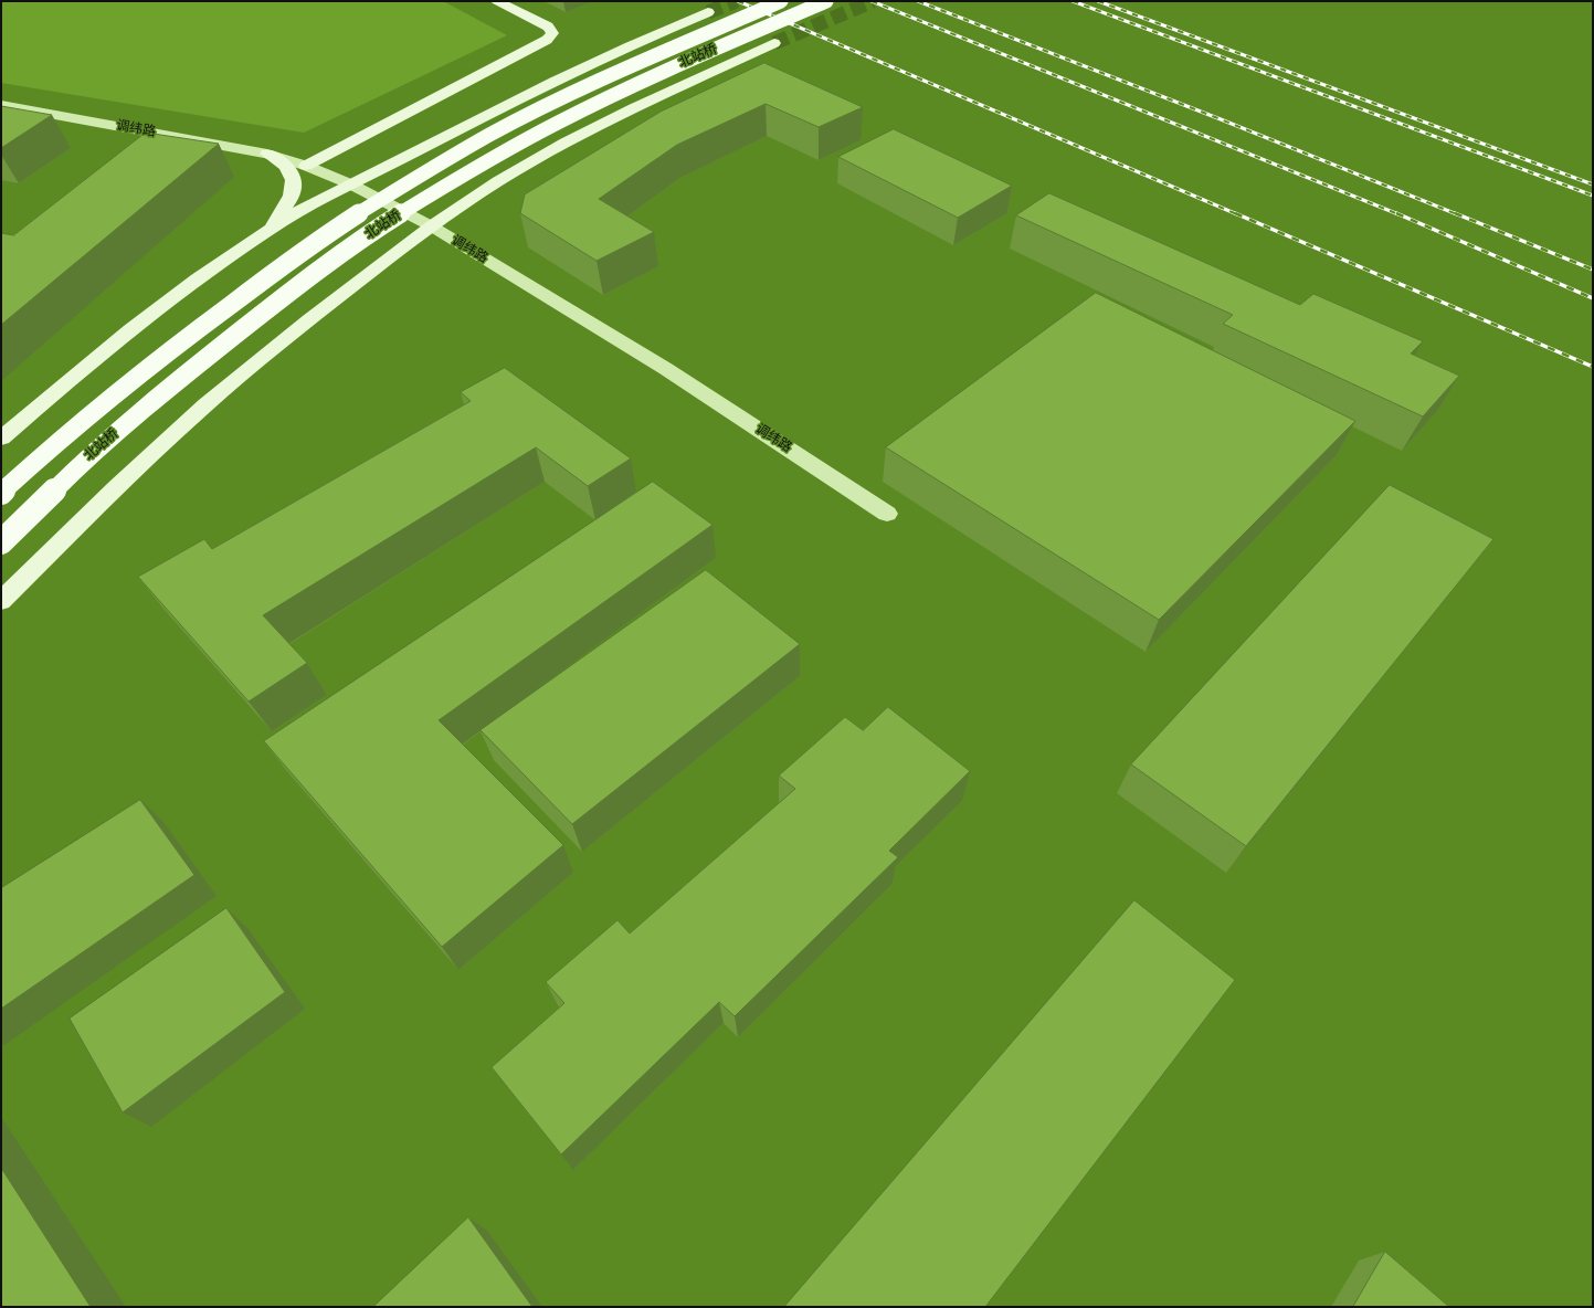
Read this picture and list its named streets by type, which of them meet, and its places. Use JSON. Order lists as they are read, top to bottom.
{
  "streets": {
    "main road": ["北站桥"],
    "street": ["调纬路"]
  }
}
